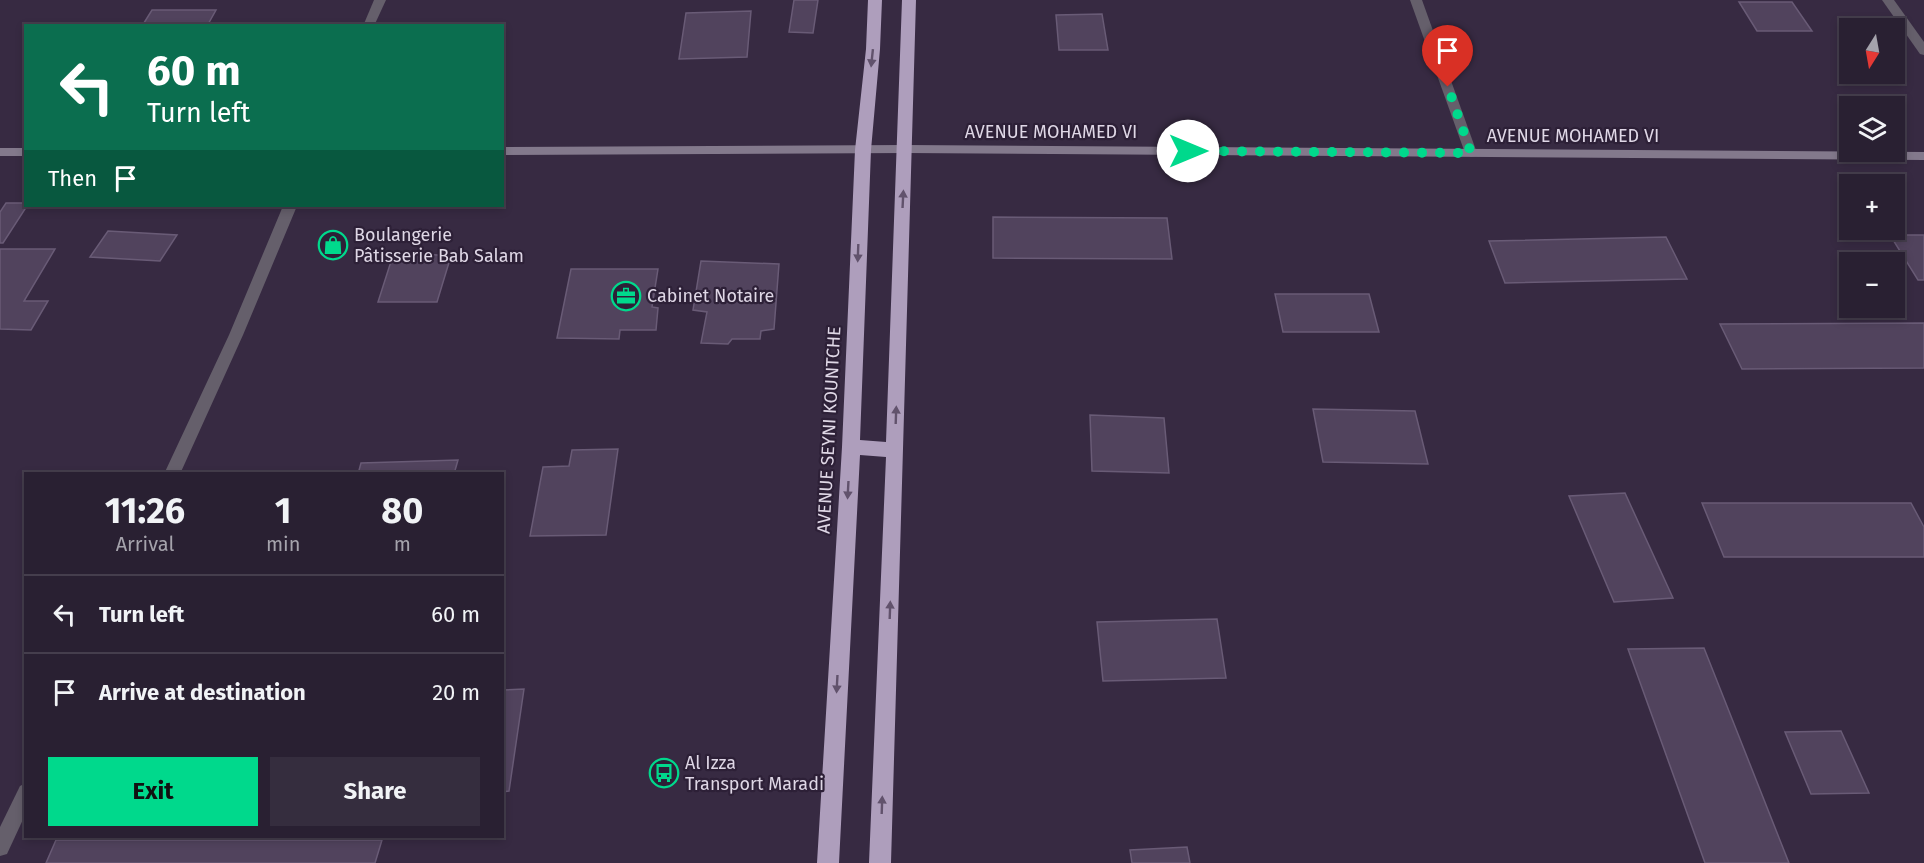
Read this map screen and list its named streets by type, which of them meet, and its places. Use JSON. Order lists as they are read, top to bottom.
{
  "streets": {
    "highway": ["AVENUE SEYNI KOUNTCHE"],
    "street": ["AVENUE MOHAMED VI"]
  },
  "crossings": [
    ["AVENUE MOHAMED VI", "AVENUE SEYNI KOUNTCHE"]
  ],
  "places": {
    "shop": ["Boulangerie Pâtisserie Bab Salam"],
    "office": ["Cabinet Notaire"],
    "bus stop": ["Al Izza Transport Maradi"]
  },
  "north": "bottom",
  "page": {
    "map_buttons": ["+", "−"],
    "turn": ["60 m", "Turn left"],
    "then": "Then",
    "eta": [
      "11:26",
      "Arrival",
      "1",
      "min",
      "80",
      "m"
    ],
    "list": [
      {
        "name": "Turn left",
        "value": "60 m"
      },
      {
        "name": "Arrive at destination",
        "value": "20 m"
      }
    ],
    "buttons": ["Exit", "Share"]
  }
}
